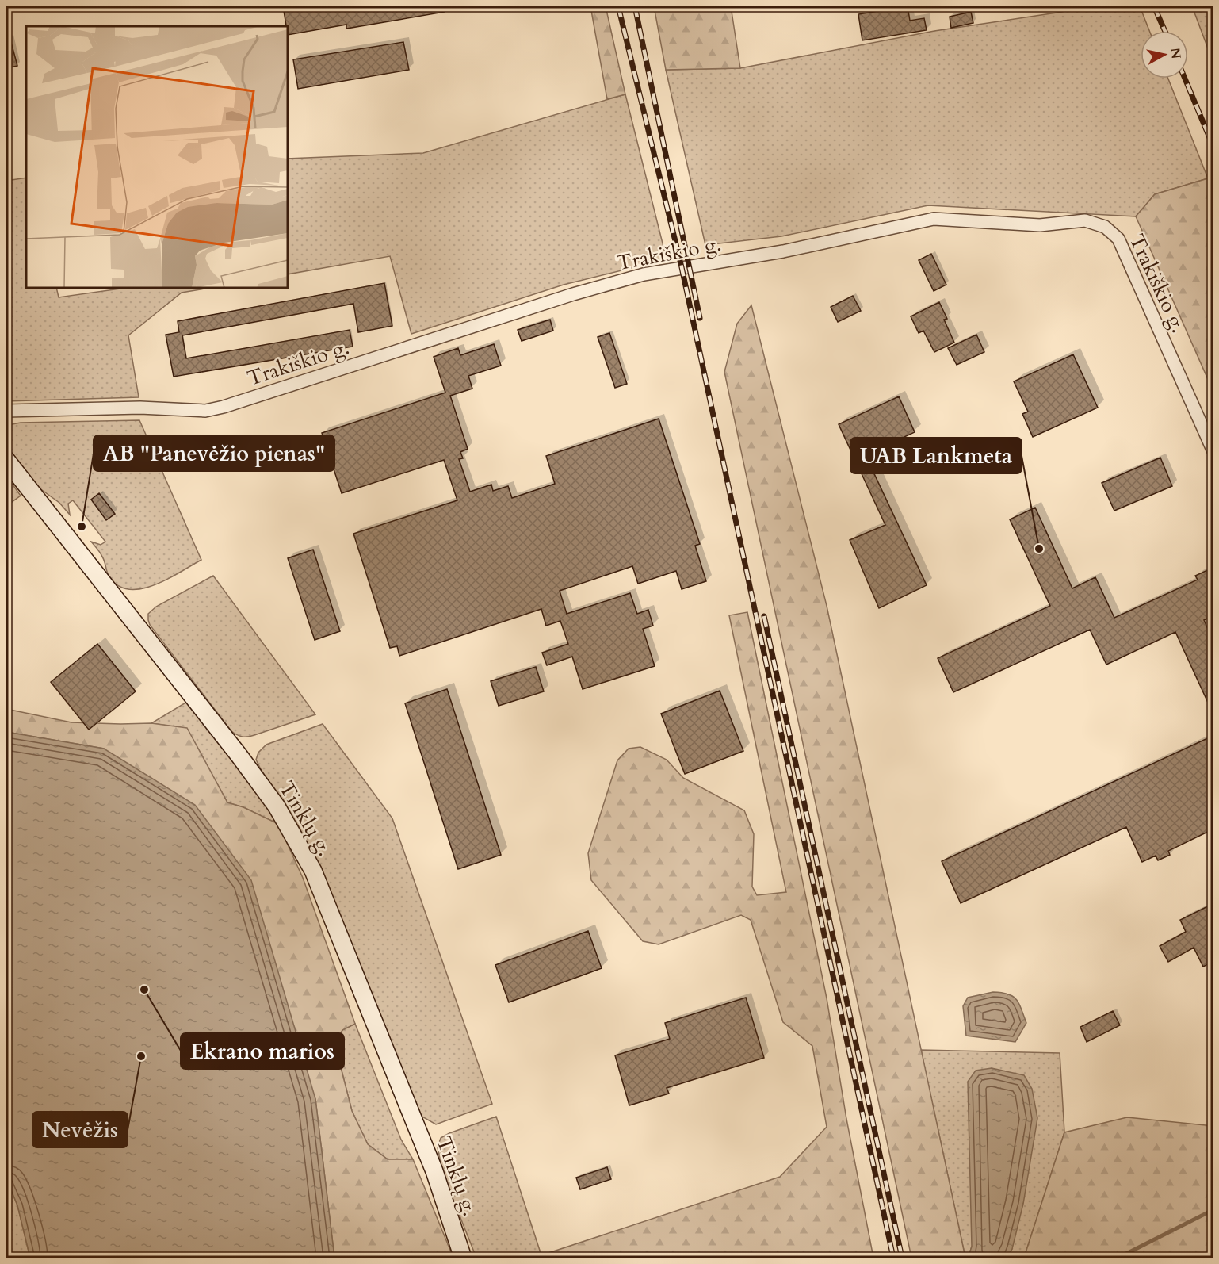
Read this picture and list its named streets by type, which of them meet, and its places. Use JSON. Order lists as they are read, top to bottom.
{
  "streets": {
    "main road": ["Tinklų g."],
    "street": ["Trakiškio g."]
  },
  "places": [
    "AB \"Panevėžio pienas\"",
    "UAB Lankmeta",
    "Ekrano marios",
    "Nevėžis"
  ],
  "north": "right"
}
